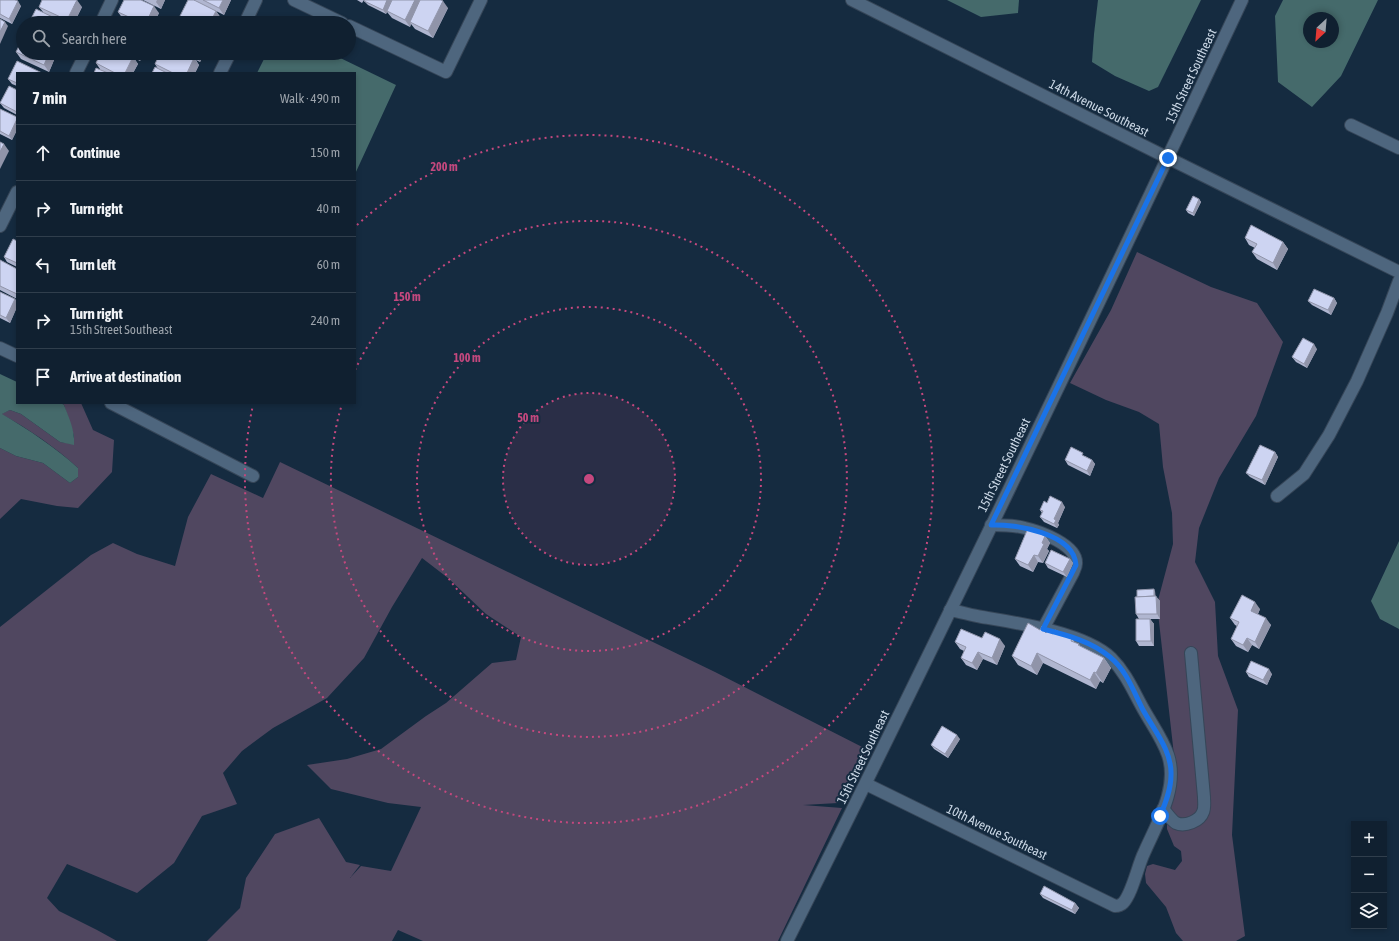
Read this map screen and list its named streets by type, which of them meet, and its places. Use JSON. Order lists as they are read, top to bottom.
{
  "streets": {
    "street": ["15th Street Southeast", "14th Avenue Southeast", "10th Avenue Southeast"]
  },
  "crossings": [
    ["15th Street Southeast", "14th Avenue Southeast"],
    ["15th Street Southeast", "10th Avenue Southeast"]
  ],
  "north": "bottom left",
  "page": {
    "search": "Search here",
    "heading": ["7 min", "Walk · 490 m"],
    "list": [
      ["Continue", "150 m"],
      ["Turn right", "40 m"],
      ["Turn left", "60 m"],
      ["Turn right", "15th Street Southeast", "240 m"],
      "Arrive at destination"
    ],
    "map_buttons": ["+", "−"]
  },
  "rings": [
    "200 m",
    "150 m",
    "100 m",
    "50 m"
  ]
}
